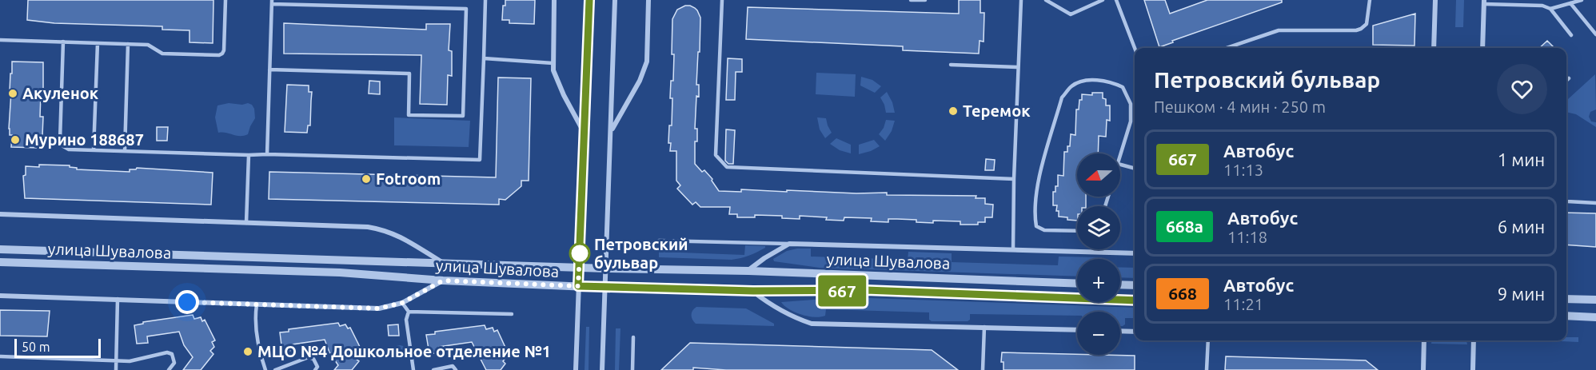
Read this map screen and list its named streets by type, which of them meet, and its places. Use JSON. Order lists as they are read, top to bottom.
{
  "streets": {
    "street": ["улица Шувалова"]
  },
  "places": [
    "Акуленок",
    "Теремок",
    "Мурино 188687",
    "Fotroom",
    "Петровский бульвар",
    "МЦО №4 Дошкольное отделение №1"
  ],
  "lines": ["bus line 667"],
  "scale_bar": "50 m",
  "north": "left",
  "page": {
    "on_map": "667",
    "heading": ["Петровский бульвар", "Пешком · 4 мин · 250 m"],
    "list": [
      {
        "mark": "667",
        "name": "Автобус",
        "note": "11:13",
        "value": "1 мин"
      },
      {
        "mark": "668а",
        "name": "Автобус",
        "note": "11:18",
        "value": "6 мин"
      },
      {
        "mark": "668",
        "name": "Автобус",
        "note": "11:21",
        "value": "9 мин"
      }
    ],
    "map_buttons": ["+", "−"],
    "scale": "50 m"
  }
}
